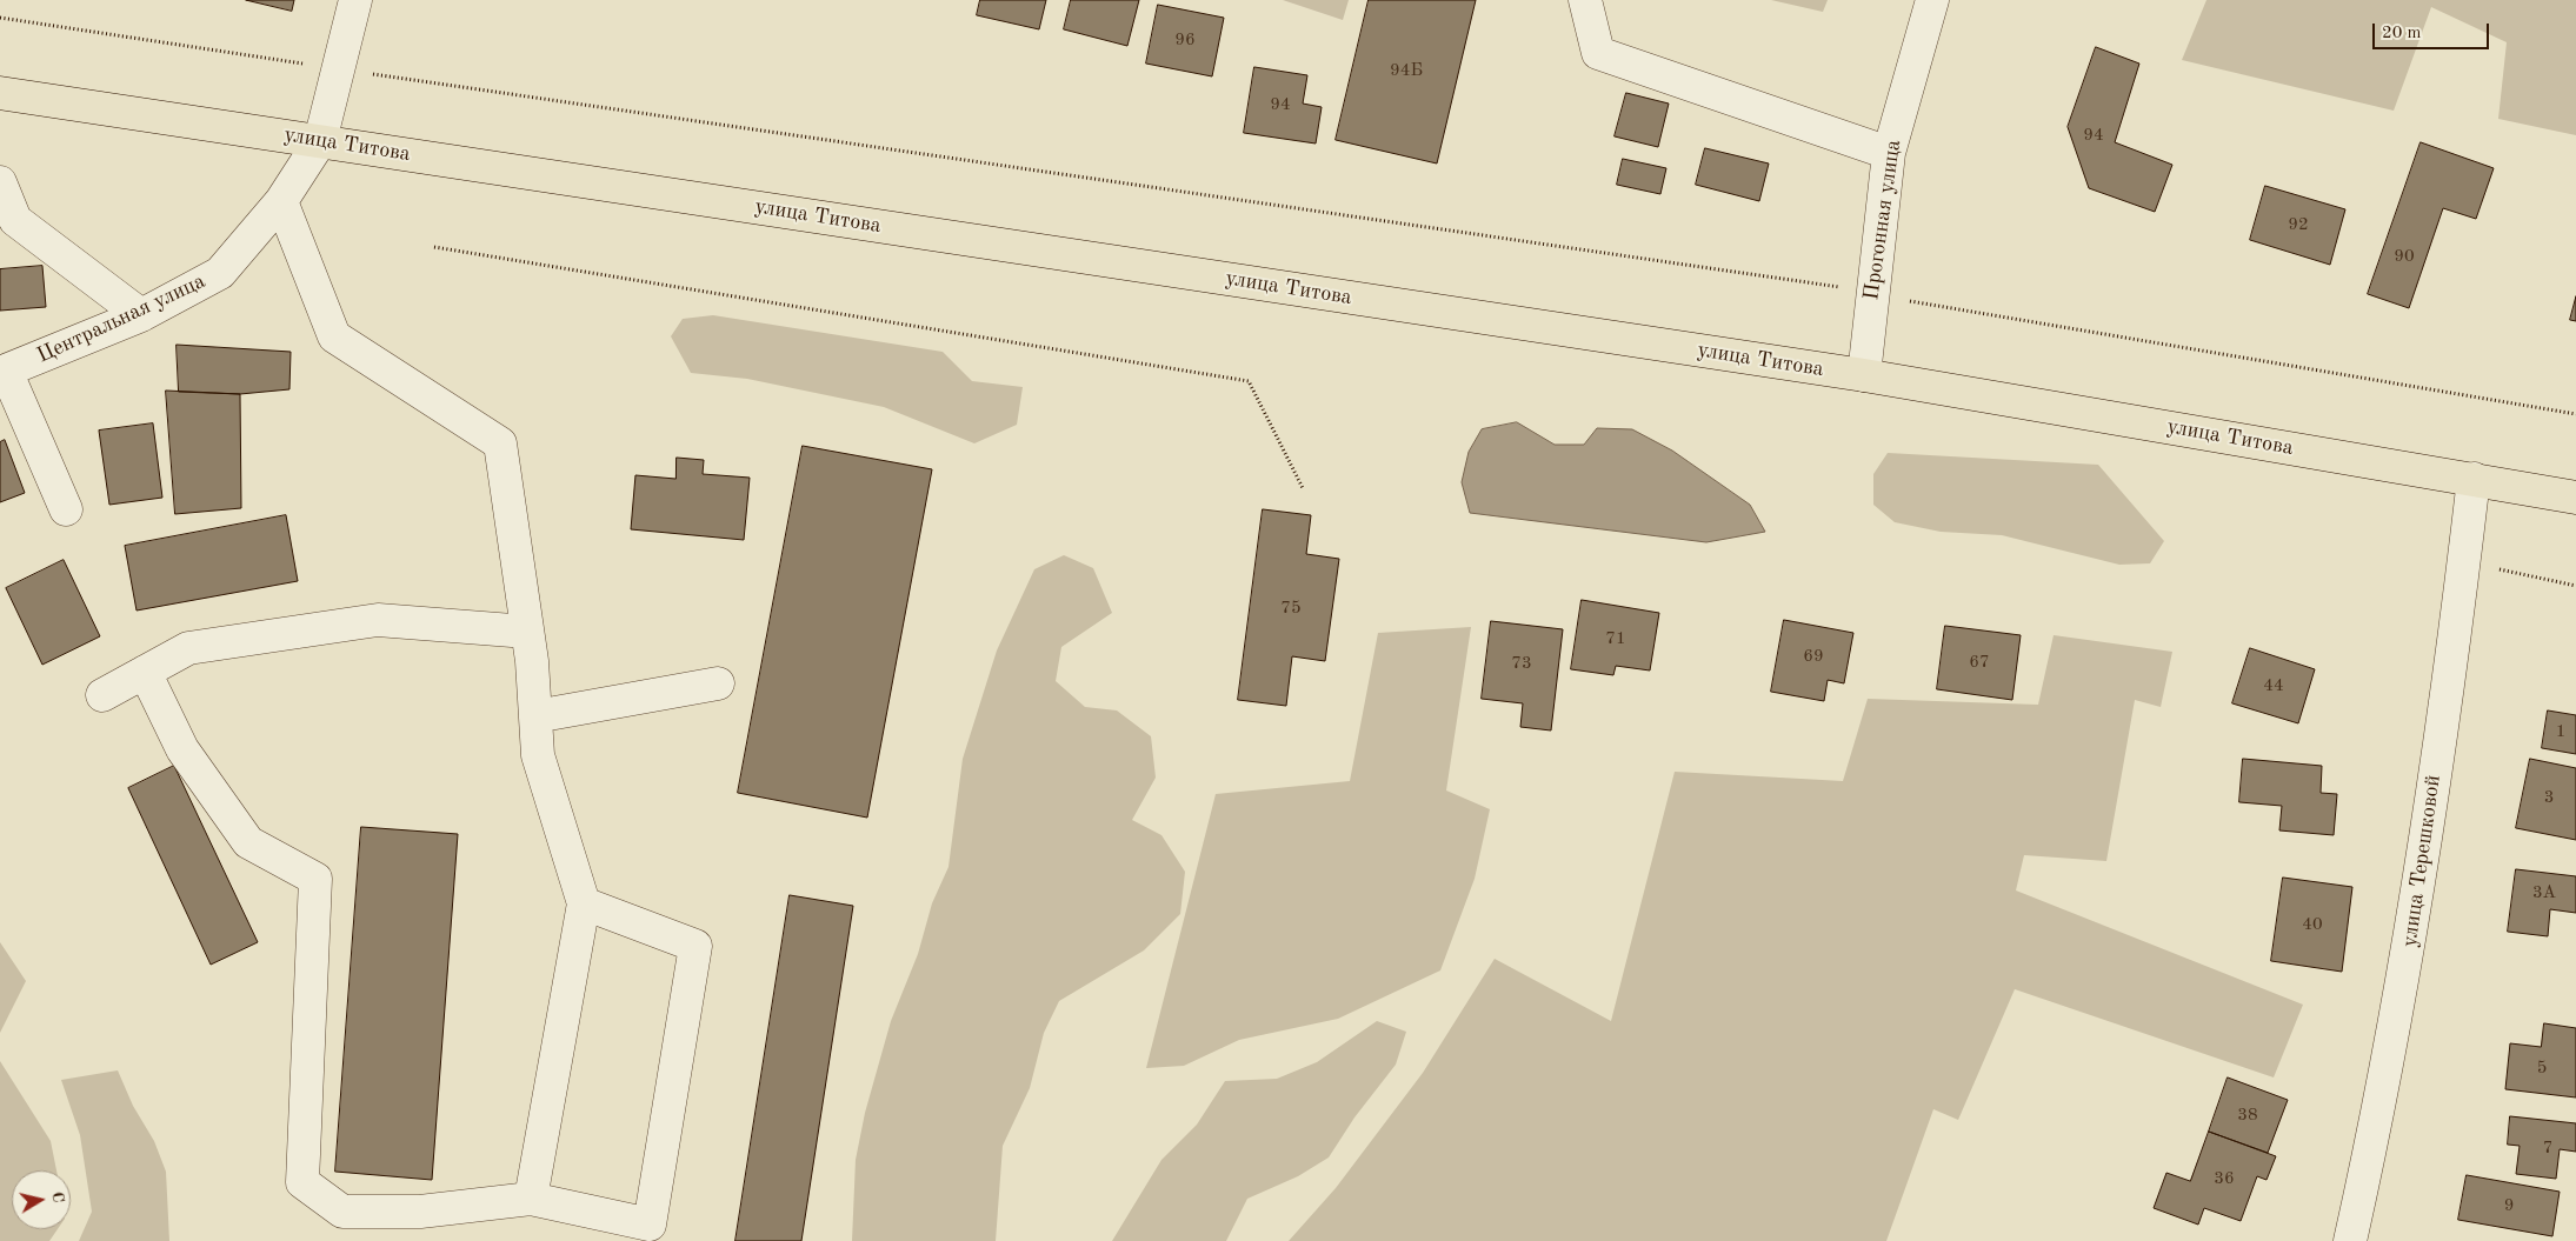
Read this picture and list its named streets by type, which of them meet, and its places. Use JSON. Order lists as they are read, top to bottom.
{
  "streets": {
    "main road": ["улица Титова"],
    "street": ["Прогонная улица", "Центральная улица", "улица Терешковой"]
  },
  "crossings": [
    ["улица Титова", "Прогонная улица"],
    ["улица Титова", "Центральная улица"],
    ["улица Титова", "улица Терешковой"]
  ],
  "house_numbers": [
    "96",
    "94Б",
    "94",
    "94",
    "92",
    "90",
    "75",
    "71",
    "69",
    "67",
    "73",
    "44",
    "1",
    "3",
    "3А",
    "40",
    "5",
    "38",
    "7",
    "36",
    "9"
  ],
  "scale_bar": "20 m",
  "north": "right"
}
